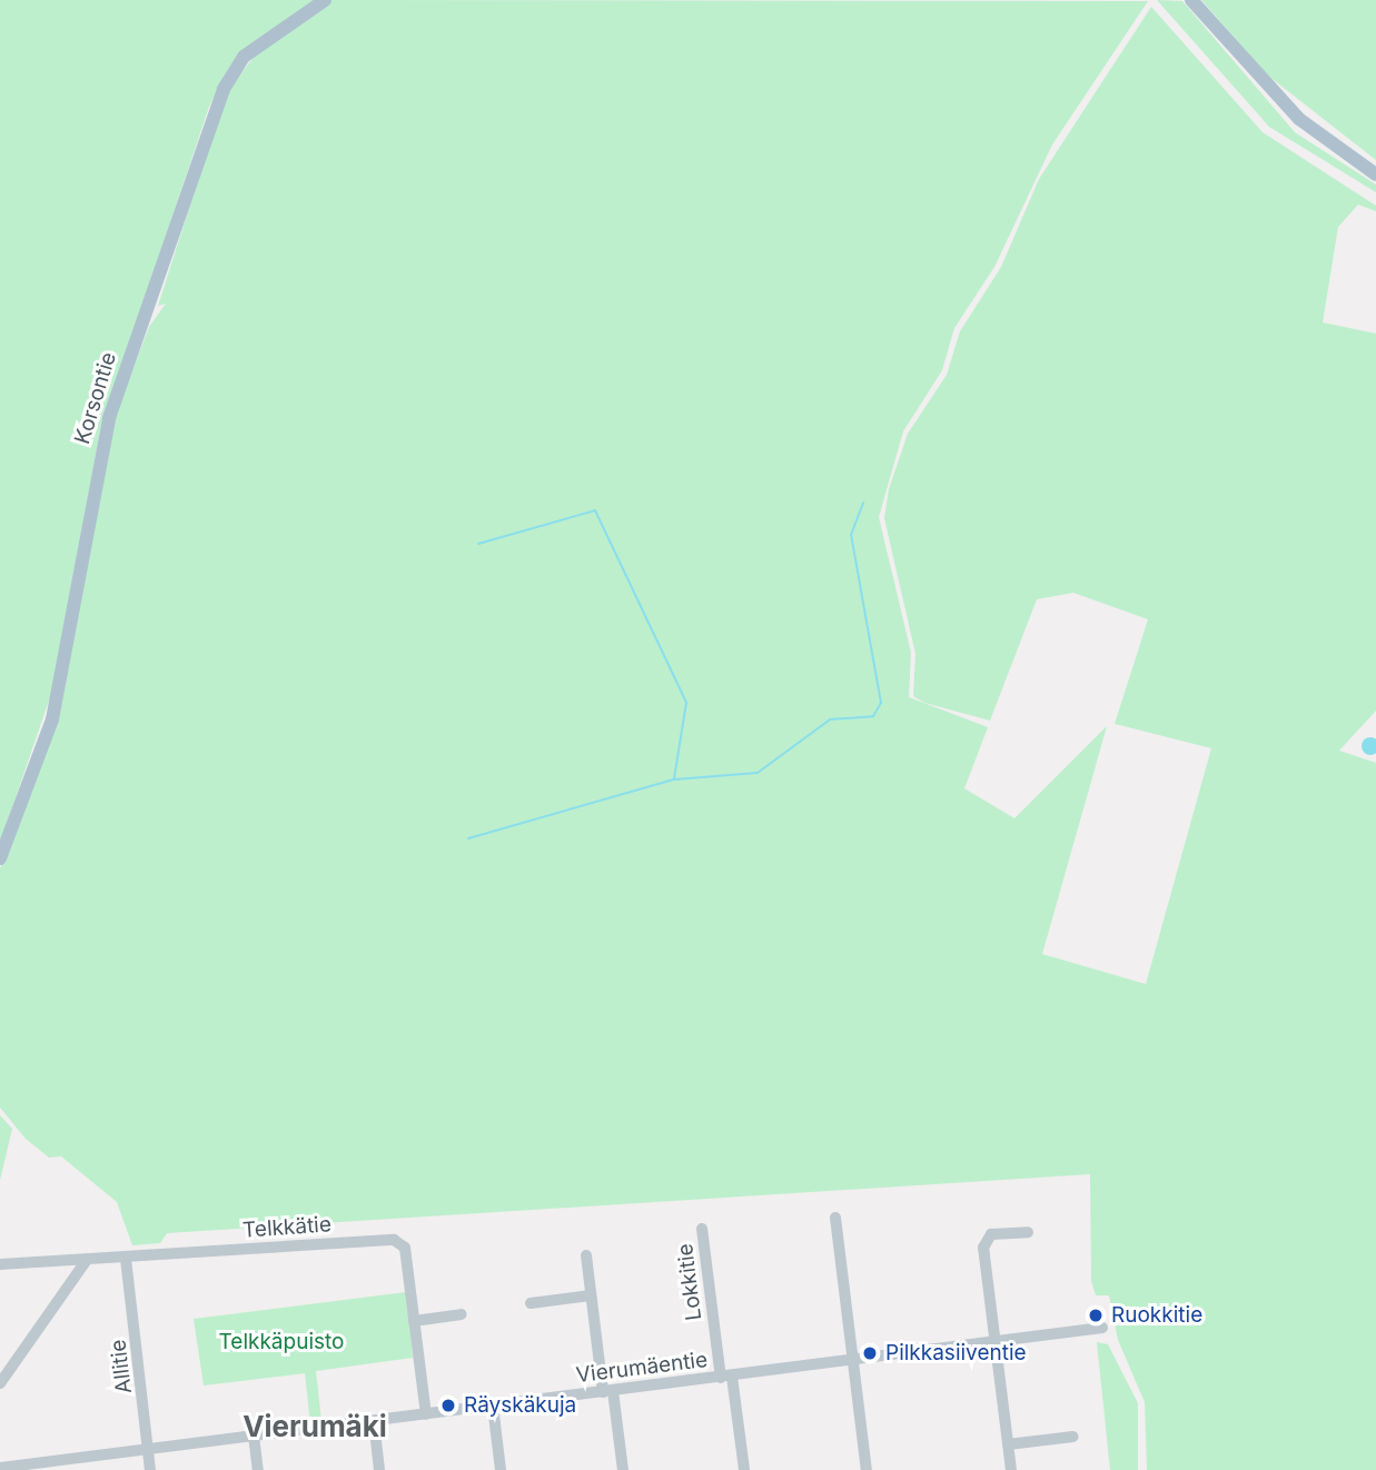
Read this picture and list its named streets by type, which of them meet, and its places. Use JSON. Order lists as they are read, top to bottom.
{
  "streets": {
    "main road": ["Korsontie"],
    "street": [
      "Telkkätie",
      "Lokkitie",
      "Allitie",
      "Vierumäentie"
    ]
  },
  "crossings": [
    ["Telkkätie", "Allitie"],
    ["Telkkätie", "Vierumäentie"],
    ["Lokkitie", "Vierumäentie"],
    ["Allitie", "Vierumäentie"]
  ],
  "districts": ["Vierumäki"],
  "parks": ["Telkkäpuisto"],
  "places": ["Ruokkitie", "Pilkkasiiventie", "Räyskäkuja"]
}
